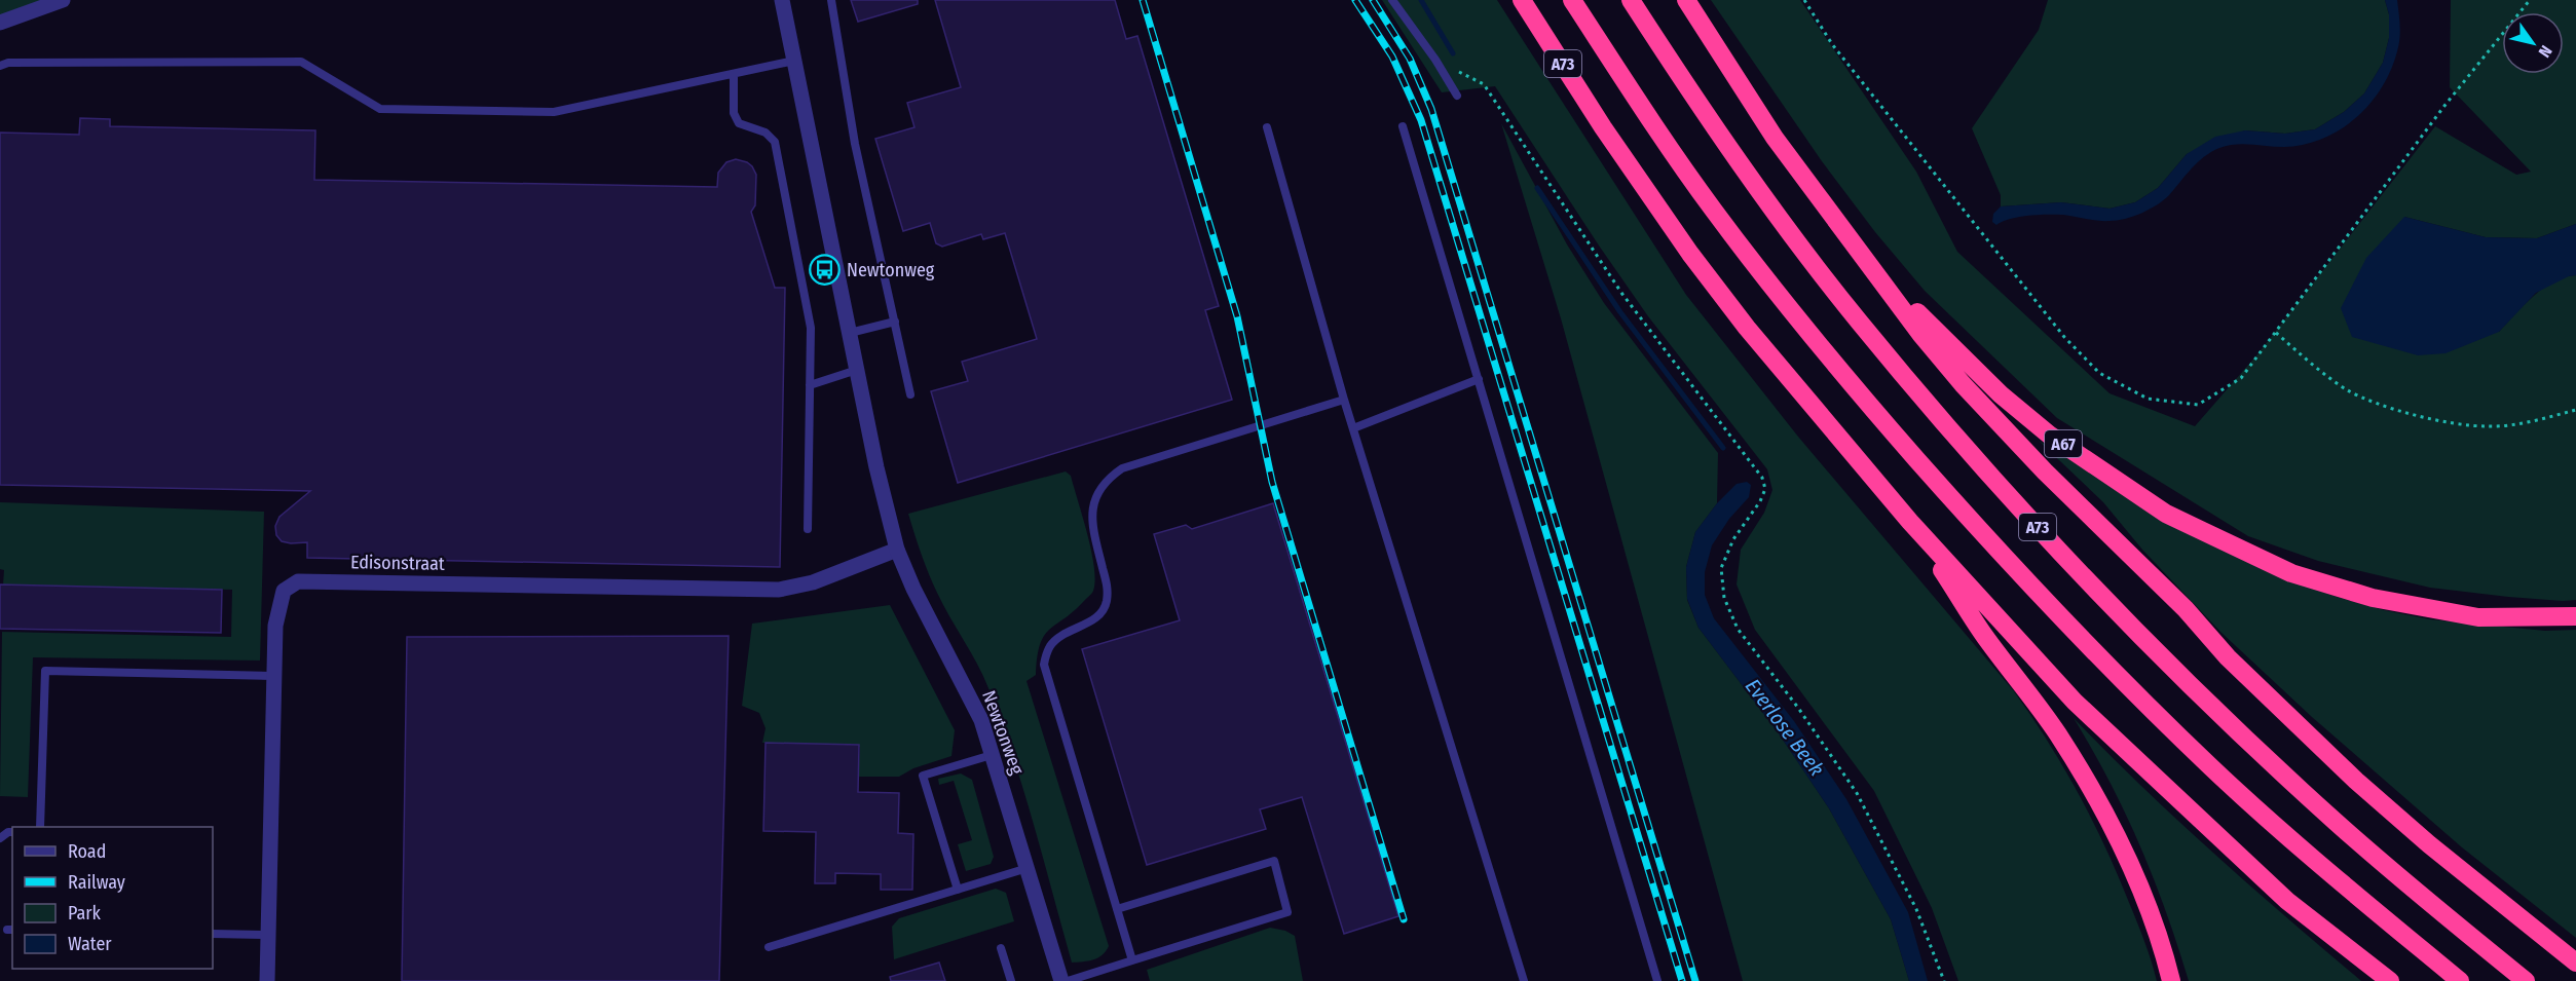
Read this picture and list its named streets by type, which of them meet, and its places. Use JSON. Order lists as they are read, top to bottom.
{
  "streets": {
    "highway": ["A73", "A67"],
    "street": ["Edisonstraat", "Newtonweg"]
  },
  "crossings": [
    ["A73", "A67"],
    ["Edisonstraat", "Newtonweg"]
  ],
  "water": ["Everlose Beek"],
  "places": {
    "bus stop": ["Newtonweg"]
  },
  "legend": [
    "Road",
    "Railway",
    "Park",
    "Water"
  ],
  "north": "bottom right"
}
